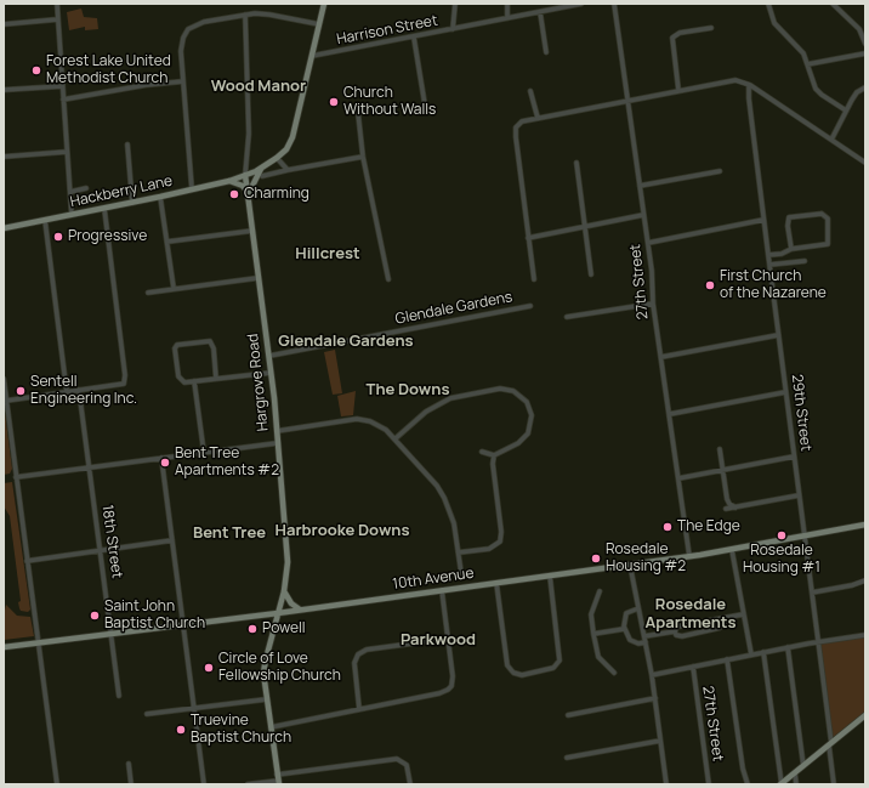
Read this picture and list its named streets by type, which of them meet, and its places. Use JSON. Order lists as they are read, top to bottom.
{
  "streets": {
    "main road": ["Hackberry Lane", "Hargrove Road", "10th Avenue"],
    "street": [
      "Harrison Street",
      "27th Street",
      "Glendale Gardens",
      "29th Street",
      "18th Street"
    ]
  },
  "crossings": [
    ["Hackberry Lane", "Hargrove Road"],
    ["27th Street", "10th Avenue"],
    ["Glendale Gardens", "Hargrove Road"],
    ["Hargrove Road", "10th Avenue"],
    ["29th Street", "10th Avenue"],
    ["18th Street", "10th Avenue"]
  ],
  "districts": [
    "Wood Manor",
    "Hillcrest",
    "Glendale Gardens",
    "The Downs",
    "Harbrooke Downs",
    "Bent Tree",
    "Rosedale Apartments",
    "Parkwood"
  ],
  "places": [
    "Forest Lake United Methodist Church",
    "Church Without Walls",
    "Charming",
    "Progressive",
    "First Church of the Nazarene",
    "Sentell Engineering Inc.",
    "Bent Tree Apartments #2",
    "The Edge",
    "Rosedale Housing #1",
    "Rosedale Housing #2",
    "Saint John Baptist Church",
    "Powell",
    "Circle of Love Fellowship Church",
    "Truevine Baptist Church"
  ]
}
